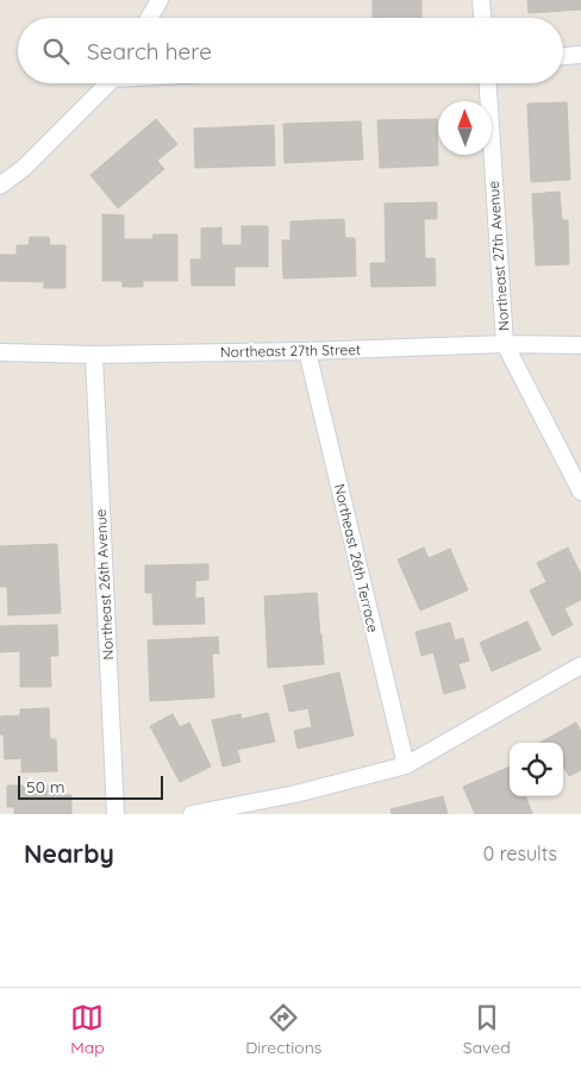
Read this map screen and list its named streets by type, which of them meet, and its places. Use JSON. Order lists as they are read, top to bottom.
{
  "streets": {
    "street": [
      "Northeast 27th Avenue",
      "Northeast 27th Street",
      "Northeast 26th Terrace",
      "Northeast 26th Avenue"
    ]
  },
  "crossings": [
    ["Northeast 27th Avenue", "Northeast 27th Street"],
    ["Northeast 27th Street", "Northeast 26th Terrace"],
    ["Northeast 27th Street", "Northeast 26th Avenue"]
  ],
  "scale_bar": "50 m",
  "north": "top",
  "page": {
    "search": "Search here",
    "scale": "50 m",
    "heading": ["Nearby", "0 results"],
    "nav": ["Map", "Directions", "Saved"]
  }
}
